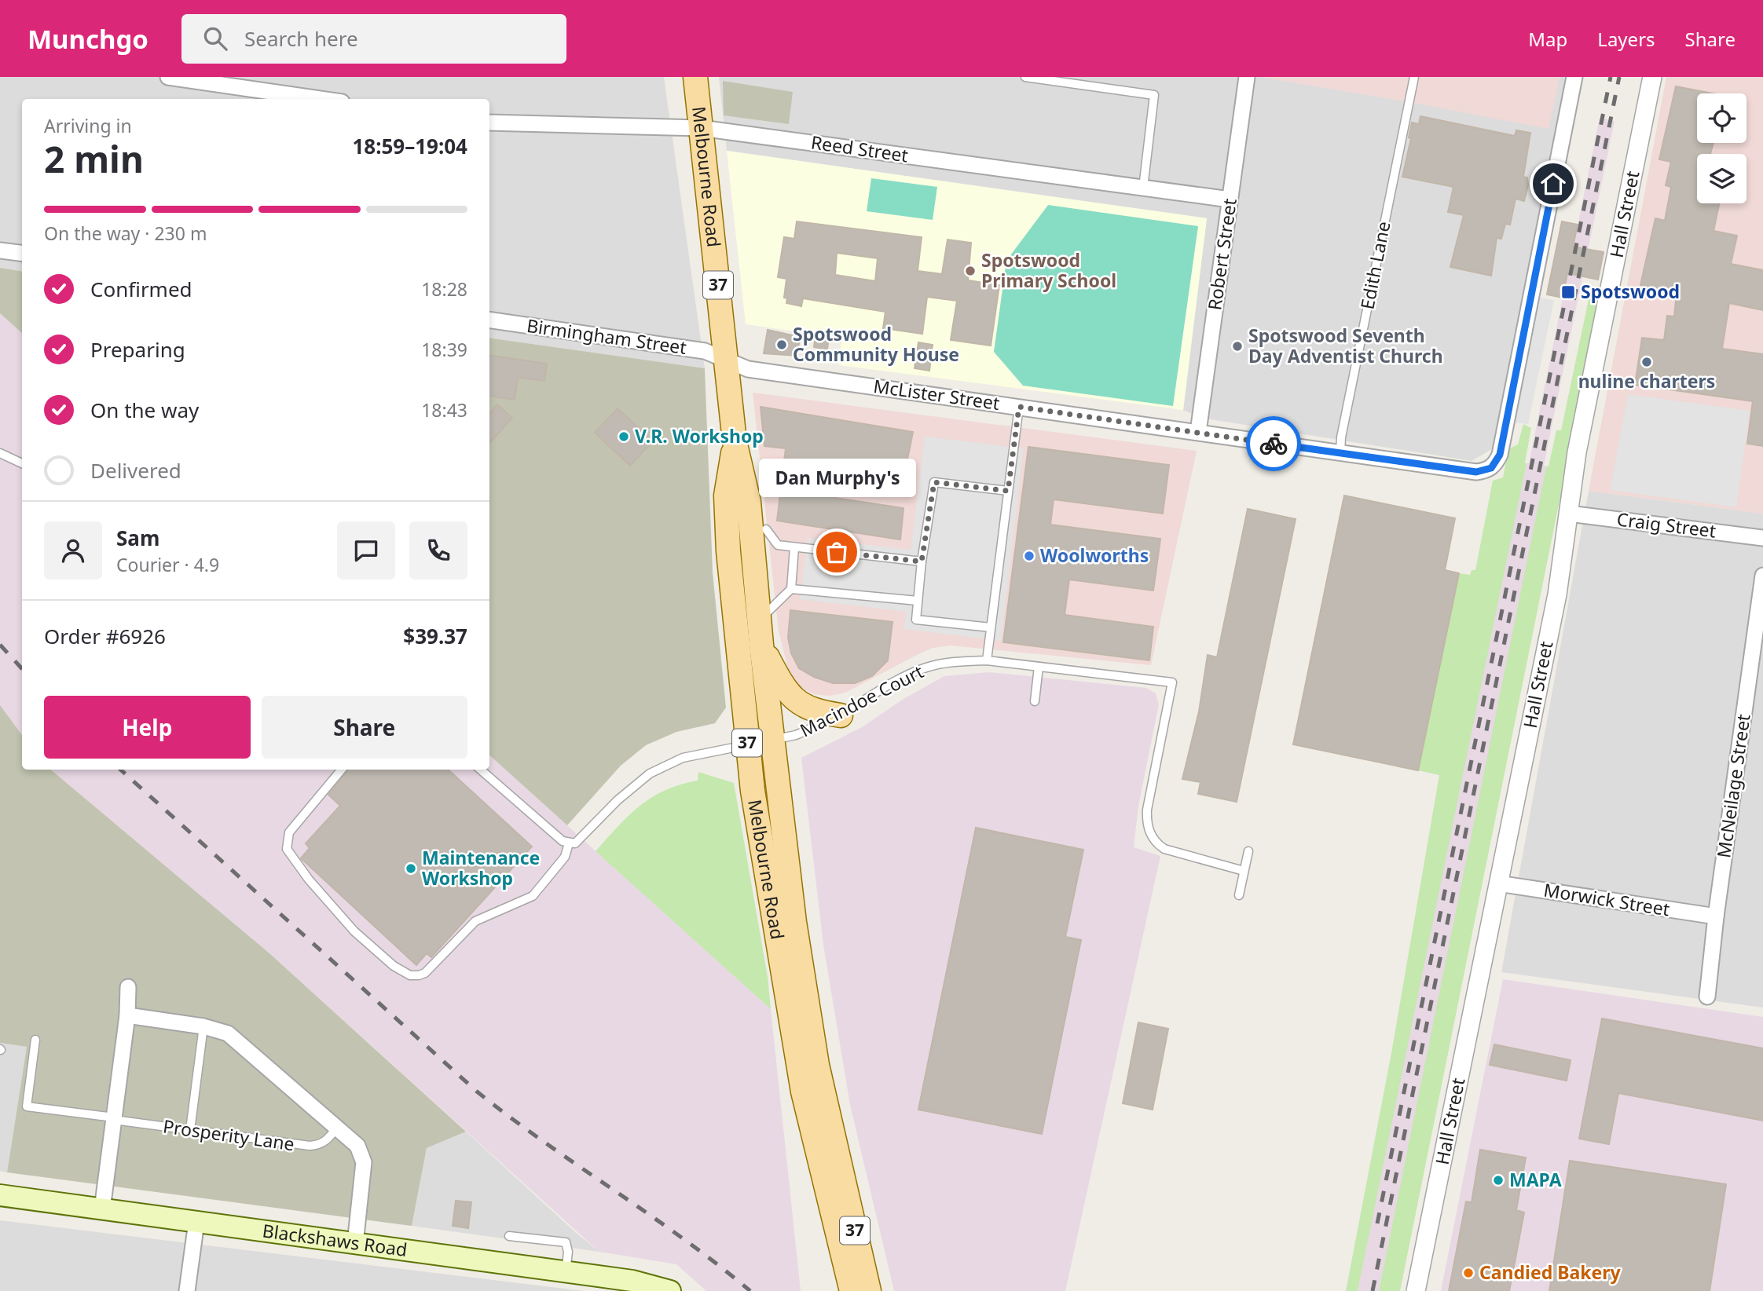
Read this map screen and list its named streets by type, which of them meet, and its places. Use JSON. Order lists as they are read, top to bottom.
{
  "streets": {
    "main road": ["Melbourne Road", "37", "Blackshaws Road"],
    "street": [
      "Reed Street",
      "Hall Street",
      "Robert Street",
      "Birmingham Street",
      "McLister Street",
      "Craig Street",
      "McNeilage Street",
      "Morwick Street"
    ],
    "lane": ["Edith Lane", "Macindoe Court", "Prosperity Lane"]
  },
  "crossings": [
    ["Reed Street", "Melbourne Road"],
    ["Reed Street", "Robert Street"],
    ["Melbourne Road", "Birmingham Street"],
    ["Melbourne Road", "McLister Street"],
    ["Melbourne Road", "Macindoe Court"],
    ["Hall Street", "Craig Street"],
    ["Hall Street", "Morwick Street"],
    ["Robert Street", "McLister Street"],
    ["Edith Lane", "McLister Street"],
    ["Birmingham Street", "McLister Street"],
    ["McNeilage Street", "Morwick Street"]
  ],
  "places": {
    "other": [
      "Spotswood Primary School",
      "Spotswood Community House",
      "Spotswood Seventh Day Adventist Church",
      "nuline charters",
      "V.R. Workshop",
      "Dan Murphy's",
      "Woolworths",
      "Maintenance Workshop",
      "MAPA",
      "Candied Bakery"
    ],
    "transit": ["Spotswood"]
  },
  "page": {
    "header": "Munchgo",
    "search": "Search here",
    "nav": ["Map", "Layers", "Share"],
    "heading": ["2 min", "Arriving in", "18:59–19:04"],
    "panel": [
      "Sam",
      "Courier · 4.9",
      "Order #6926",
      "$39.37"
    ],
    "bar": "On the way · 230 m",
    "list": [
      ["Confirmed", "18:28"],
      ["Preparing", "18:39"],
      ["On the way", "18:43"],
      "Delivered"
    ],
    "bubble": "Dan Murphy's",
    "buttons": ["Help", "Share"]
  }
}
